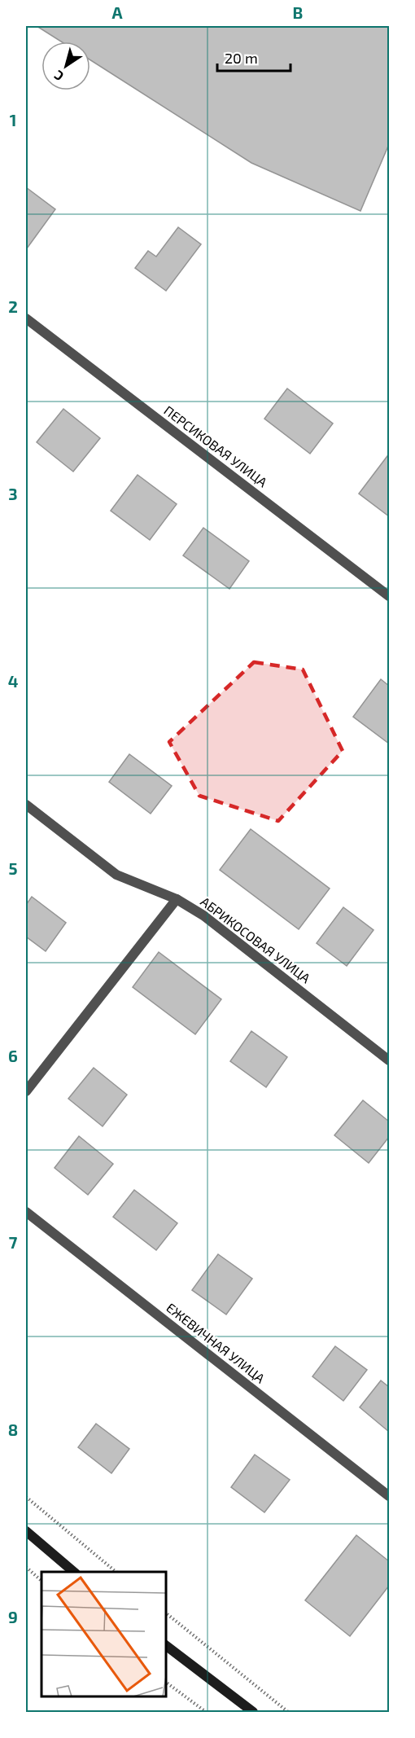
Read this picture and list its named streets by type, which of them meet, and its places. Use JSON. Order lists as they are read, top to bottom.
{
  "streets": {
    "street": ["ПЕРСИКОВАЯ УЛИЦА", "АБРИКОСОВАЯ УЛИЦА", "ЕЖЕВИЧНАЯ УЛИЦА"]
  },
  "scale_bar": "20 m",
  "north": "bottom left",
  "grid": {
    "columns": ["A", "B"],
    "rows": [
      "1",
      "2",
      "3",
      "4",
      "5",
      "6",
      "7",
      "8",
      "9"
    ]
  }
}
